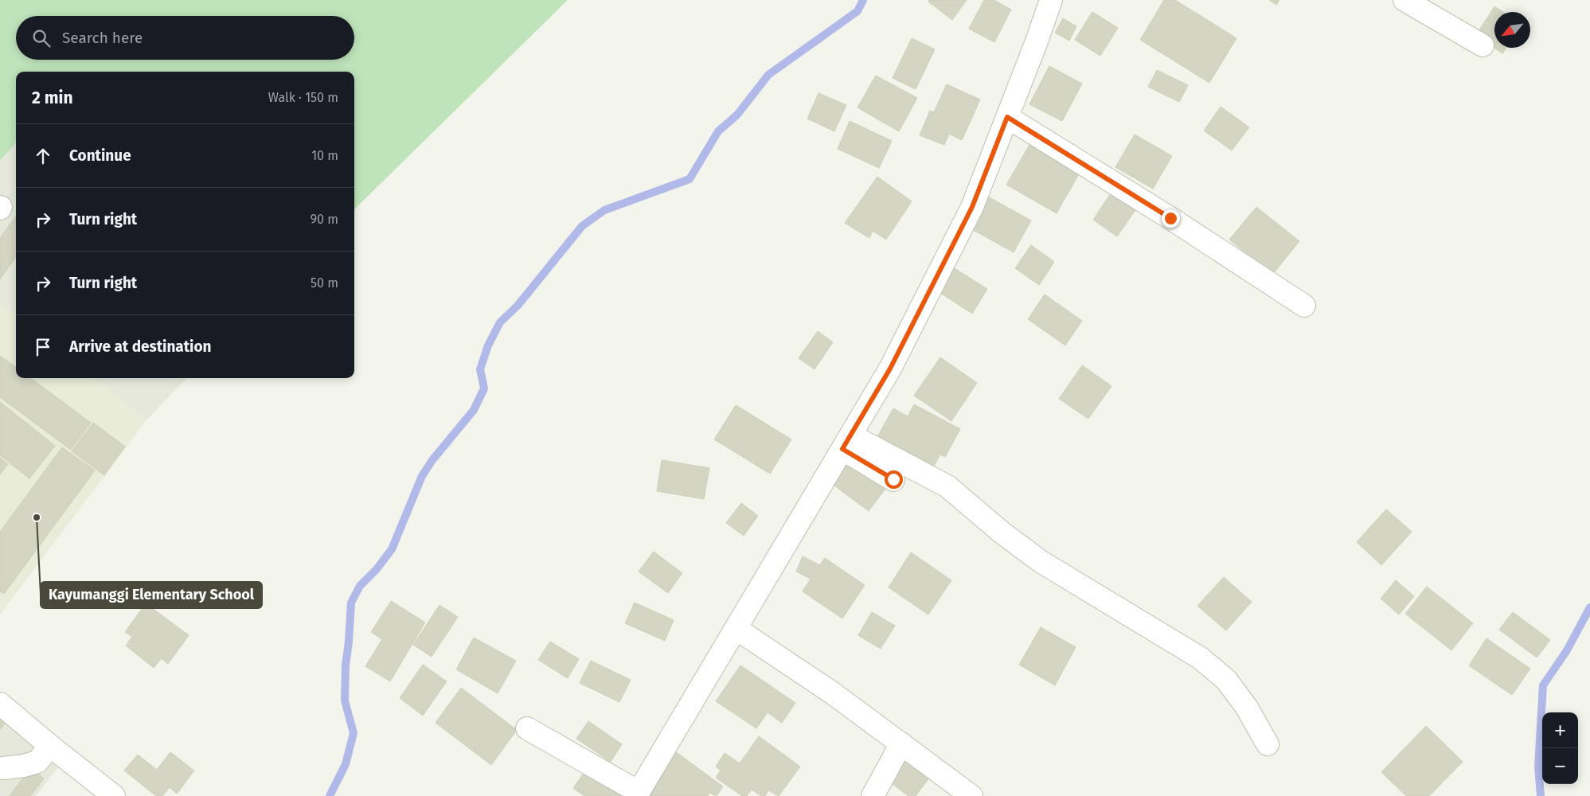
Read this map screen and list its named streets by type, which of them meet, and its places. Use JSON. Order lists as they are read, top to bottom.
{
  "places": ["Kayumanggi Elementary School"],
  "north": "bottom left",
  "page": {
    "search": "Search here",
    "heading": ["2 min", "Walk · 150 m"],
    "list": [
      ["Continue", "10 m"],
      ["Turn right", "90 m"],
      ["Turn right", "50 m"],
      "Arrive at destination"
    ],
    "map_buttons": ["+", "−"]
  }
}
